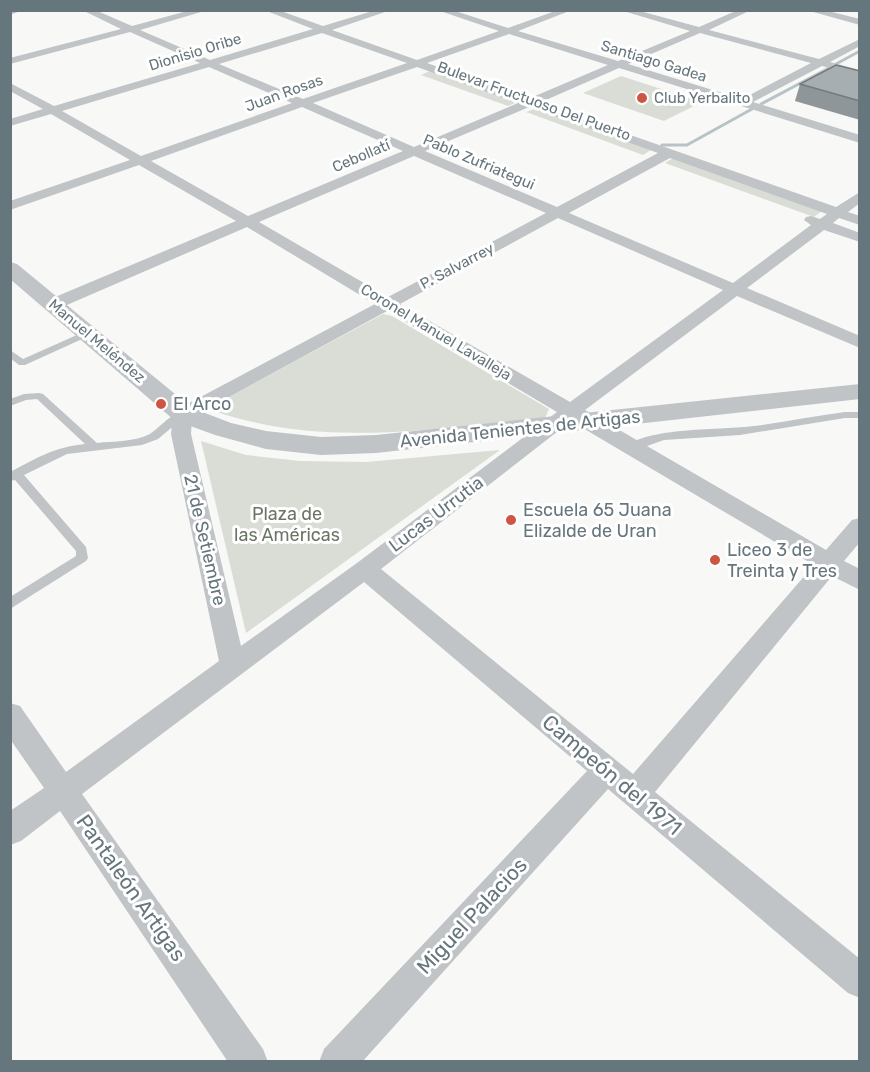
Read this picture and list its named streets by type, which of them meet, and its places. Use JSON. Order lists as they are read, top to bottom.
{
  "streets": {
    "street": [
      "Dionisio Oribe",
      "Santiago Gadea",
      "Juan Rosas",
      "Bulevar Fructuoso Del Puerto",
      "Cebollatí",
      "Pablo Zufriategui",
      "P. Salvarrey",
      "Coronel Manuel Lavalleja",
      "Manuel Meléndez",
      "Avenida Tenientes de Artigas",
      "Lucas Urrutia",
      "21 de Setiembre",
      "Campeón del 1971",
      "Pantaleón Artigas",
      "Miguel Palacios"
    ]
  },
  "crossings": [
    ["Dionisio Oribe", "Pablo Zufriategui"],
    ["Dionisio Oribe", "Coronel Manuel Lavalleja"],
    ["Santiago Gadea", "Juan Rosas"],
    ["Santiago Gadea", "Cebollatí"],
    ["Juan Rosas", "Bulevar Fructuoso Del Puerto"],
    ["Juan Rosas", "Pablo Zufriategui"],
    ["Juan Rosas", "Coronel Manuel Lavalleja"],
    ["Bulevar Fructuoso Del Puerto", "Cebollatí"],
    ["Bulevar Fructuoso Del Puerto", "P. Salvarrey"],
    ["Bulevar Fructuoso Del Puerto", "Lucas Urrutia"],
    ["Cebollatí", "Pablo Zufriategui"],
    ["Cebollatí", "Coronel Manuel Lavalleja"],
    ["Cebollatí", "Manuel Meléndez"],
    ["Pablo Zufriategui", "P. Salvarrey"],
    ["Pablo Zufriategui", "Lucas Urrutia"],
    ["P. Salvarrey", "Coronel Manuel Lavalleja"],
    ["P. Salvarrey", "Manuel Meléndez"],
    ["P. Salvarrey", "Avenida Tenientes de Artigas"],
    ["P. Salvarrey", "21 de Setiembre"],
    ["Coronel Manuel Lavalleja", "Avenida Tenientes de Artigas"],
    ["Coronel Manuel Lavalleja", "Lucas Urrutia"],
    ["Manuel Meléndez", "Avenida Tenientes de Artigas"],
    ["Manuel Meléndez", "21 de Setiembre"],
    ["Avenida Tenientes de Artigas", "Lucas Urrutia"],
    ["Avenida Tenientes de Artigas", "21 de Setiembre"],
    ["Lucas Urrutia", "21 de Setiembre"],
    ["Lucas Urrutia", "Campeón del 1971"],
    ["Lucas Urrutia", "Pantaleón Artigas"],
    ["Campeón del 1971", "Miguel Palacios"]
  ],
  "parks": ["Plaza de las Américas"],
  "places": [
    "Club Yerbalito",
    "El Arco",
    "Escuela 65 Juana Elizalde de Uran",
    "Liceo 3 de Treinta y Tres"
  ]
}
